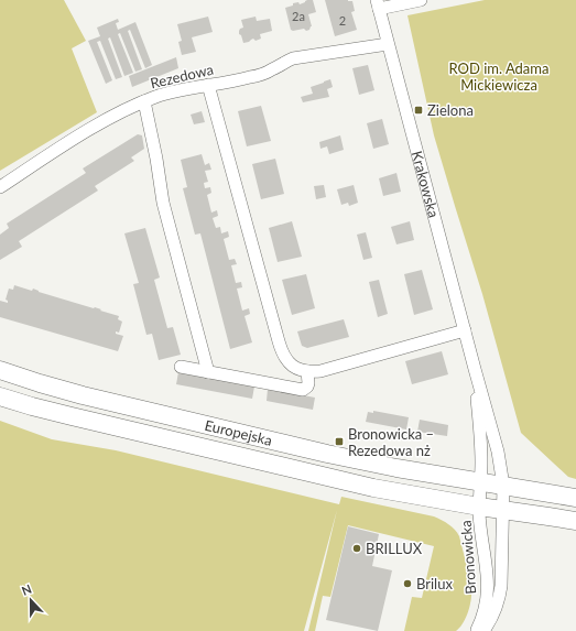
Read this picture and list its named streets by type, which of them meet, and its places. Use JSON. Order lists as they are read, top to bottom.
{
  "streets": {
    "main road": ["Europejska"],
    "street": ["Rezedowa", "Krakowska", "Bronowicka"]
  },
  "crossings": [
    ["Rezedowa", "Krakowska"],
    ["Krakowska", "Europejska"],
    ["Krakowska", "Bronowicka"],
    ["Europejska", "Bronowicka"]
  ],
  "parks": ["ROD im. Adama Mickiewicza"],
  "places": {
    "transit": ["Zielona", "Bronowicka – Rezedowa nż"],
    "other": ["BRILLUX", "Brilux"]
  },
  "house_numbers": ["2a", "2"],
  "north": "top"
}
